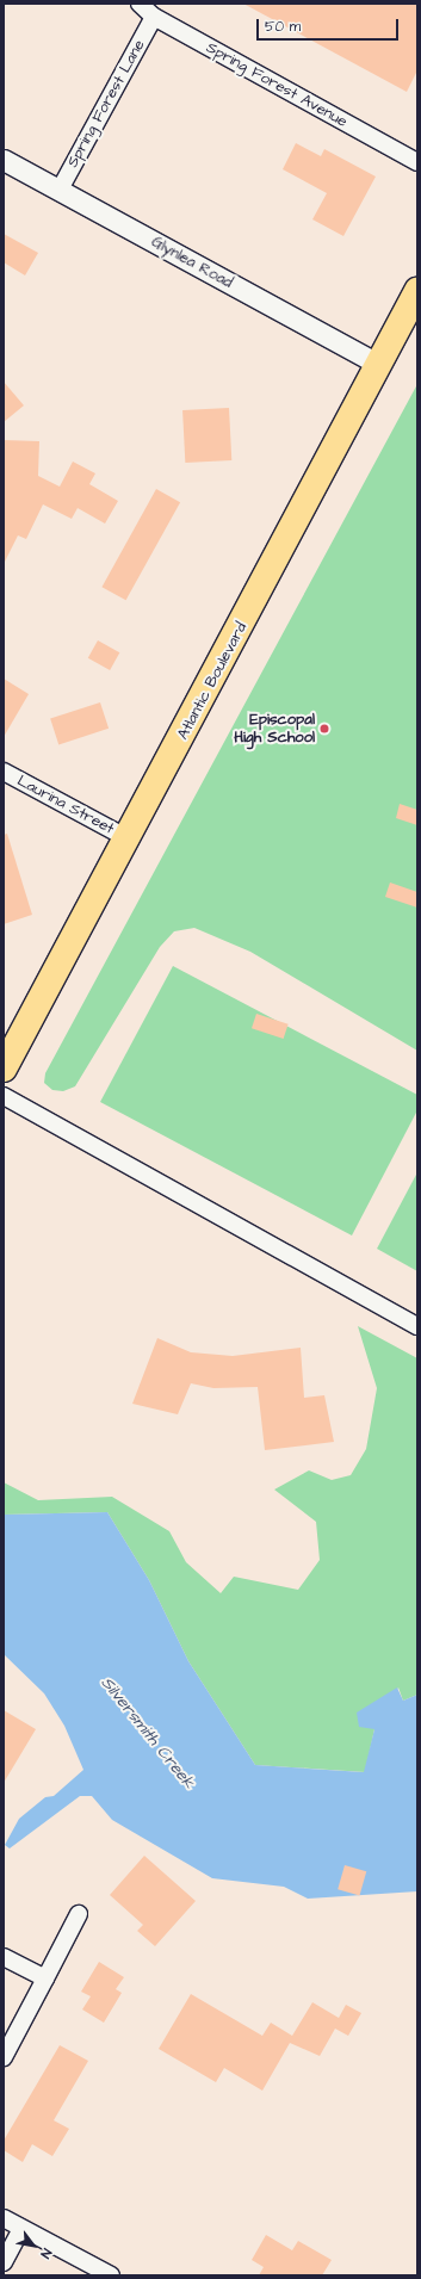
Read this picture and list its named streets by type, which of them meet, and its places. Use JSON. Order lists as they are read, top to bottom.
{
  "streets": {
    "main road": ["Atlantic Boulevard"],
    "street": [
      "Spring Forest Avenue",
      "Spring Forest Lane",
      "Glynlea Road",
      "Laurina Street"
    ]
  },
  "crossings": [
    ["Spring Forest Avenue", "Spring Forest Lane"],
    ["Spring Forest Lane", "Glynlea Road"],
    ["Glynlea Road", "Atlantic Boulevard"],
    ["Atlantic Boulevard", "Laurina Street"]
  ],
  "water": ["Silversmith Creek"],
  "places": ["Episcopal High School"],
  "scale_bar": "50 m",
  "north": "bottom right"
}
